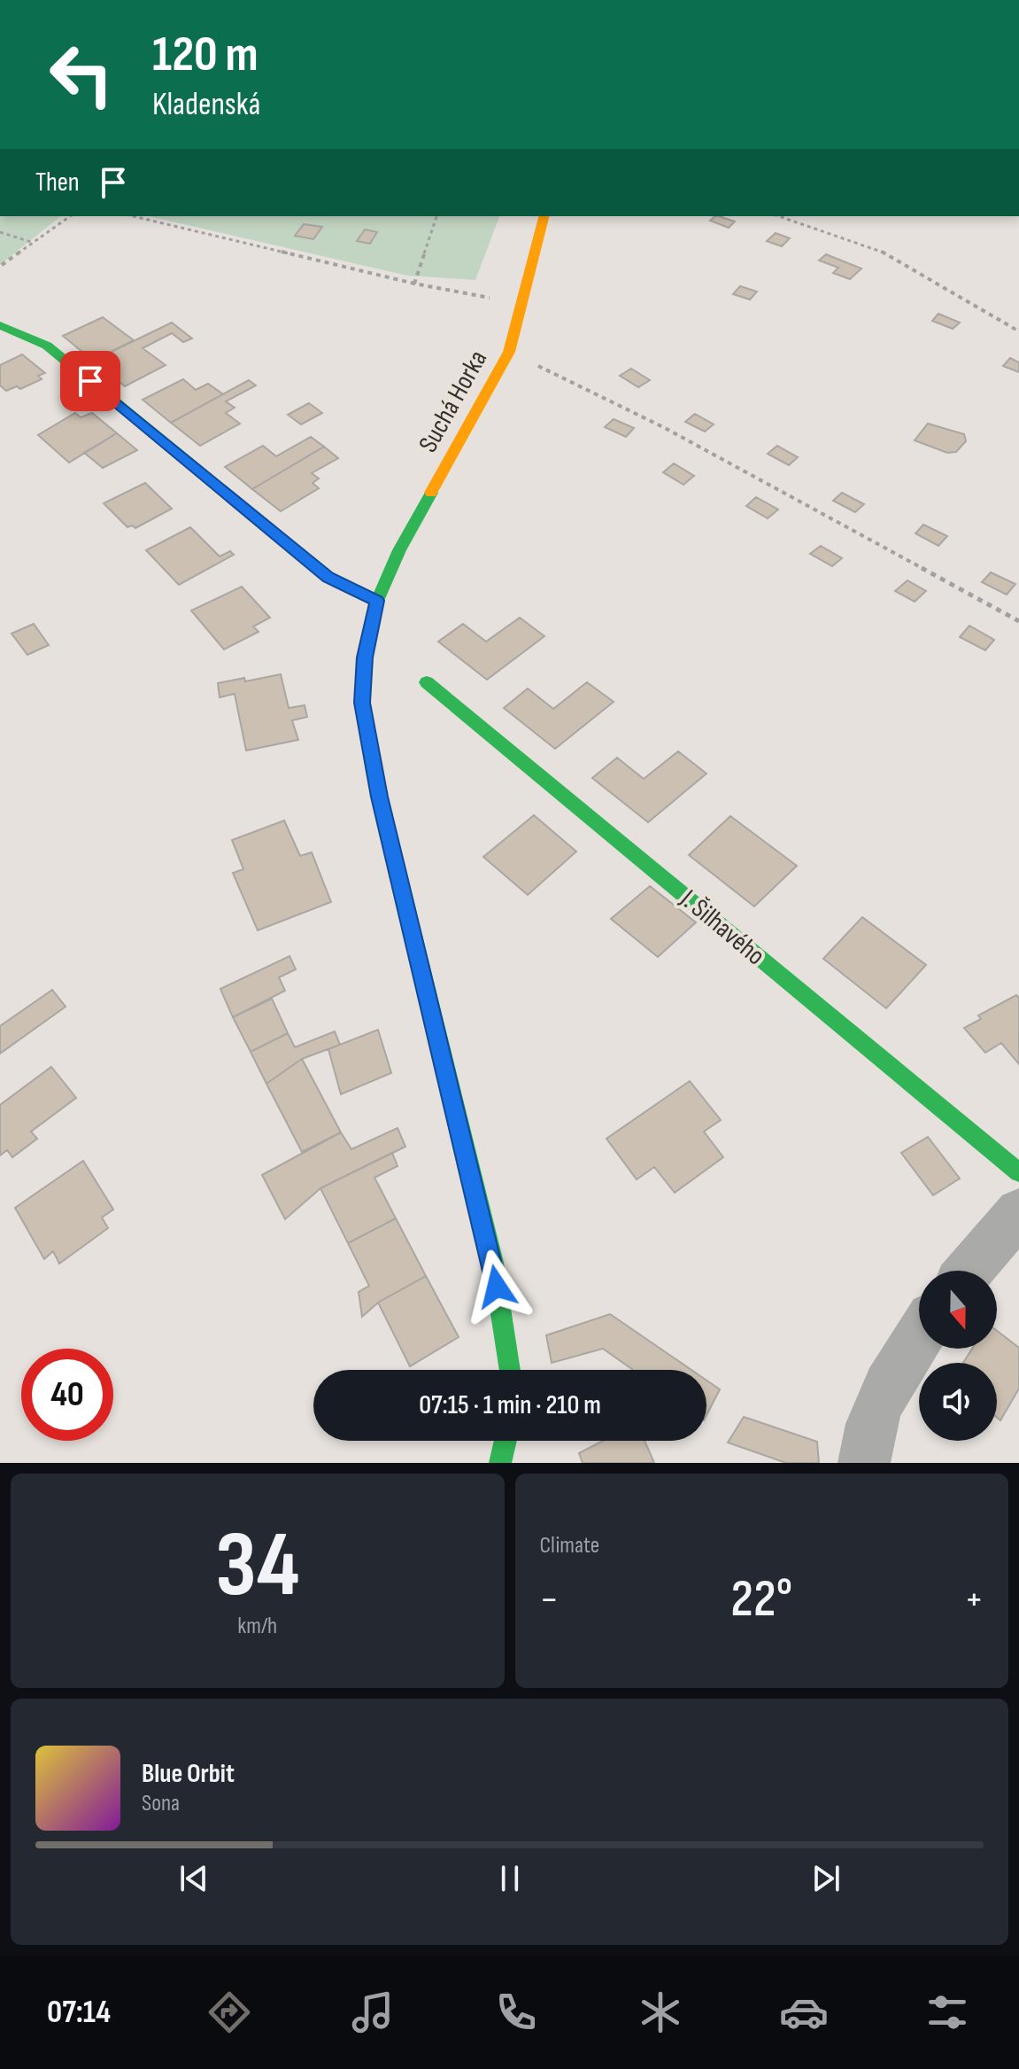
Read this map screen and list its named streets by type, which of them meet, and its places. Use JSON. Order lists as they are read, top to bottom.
{
  "streets": {
    "street": ["Suchá Horka", "J. Šilhavého"]
  },
  "north": "bottom",
  "page": {
    "turn": ["120 m", "Kladenská"],
    "then": "Then",
    "limit": "40",
    "trip": "07:15 · 1 min · 210 m",
    "tile": [
      ["34", "km/h"],
      "Climate"
    ],
    "heat": ["−", "22°", "+"],
    "song": ["Blue Orbit", "Sona"],
    "tabs": "07:14"
  }
}
